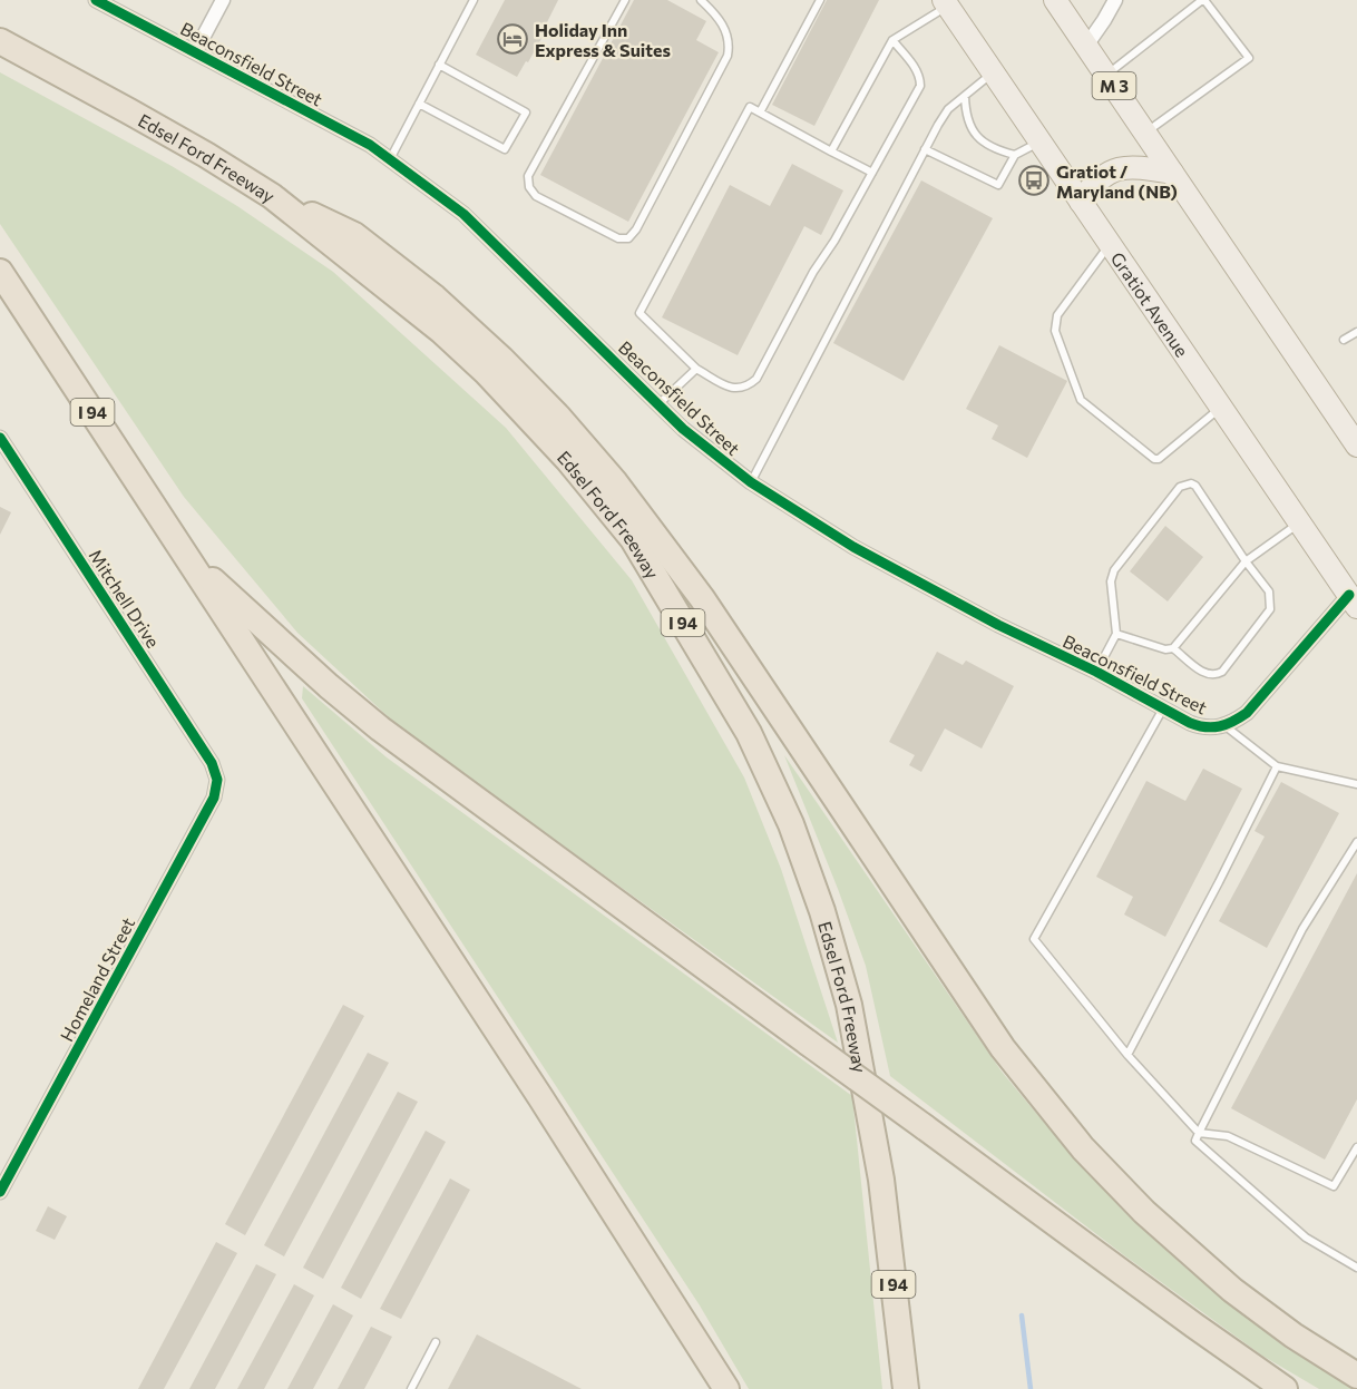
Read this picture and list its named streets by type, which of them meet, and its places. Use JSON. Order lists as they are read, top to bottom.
{
  "streets": {
    "highway": ["Edsel Ford Freeway", "I 94"],
    "main road": ["M 3", "Gratiot Avenue"],
    "street": ["Beaconsfield Street", "Mitchell Drive", "Homeland Street"]
  },
  "crossings": [
    ["Beaconsfield Street", "Gratiot Avenue"],
    ["Mitchell Drive", "Homeland Street"]
  ],
  "places": {
    "hotel": ["Holiday Inn Express & Suites"],
    "bus stop": ["Gratiot / Maryland (NB)"]
  }
}
